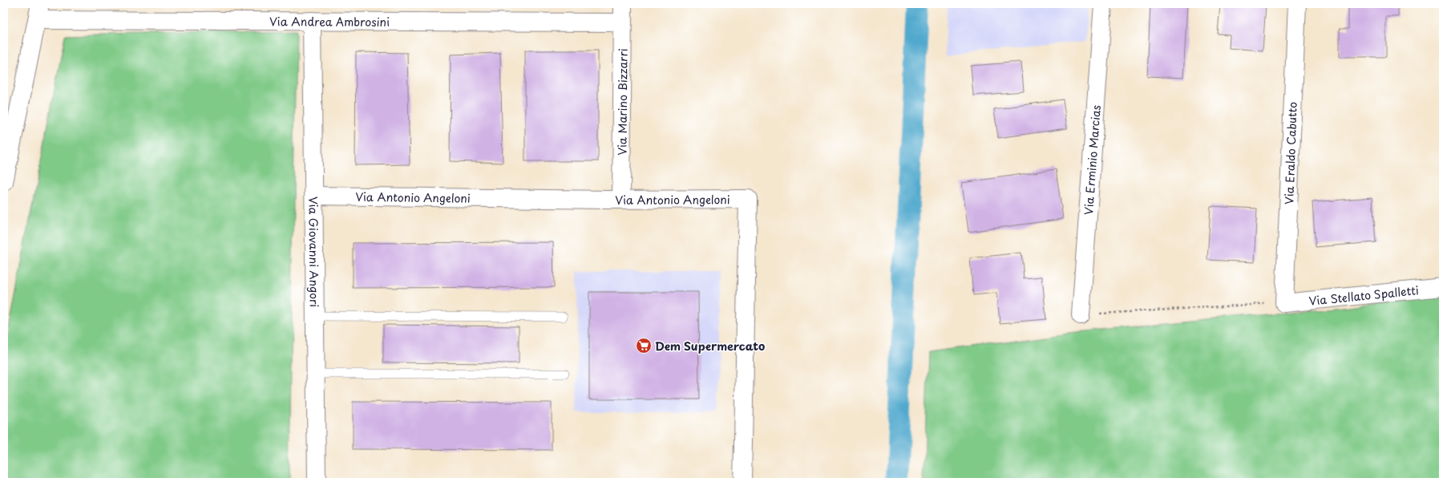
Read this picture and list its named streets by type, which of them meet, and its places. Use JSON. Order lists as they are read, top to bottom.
{
  "streets": {
    "street": [
      "Via Andrea Ambrosini",
      "Via Marino Bizzarri",
      "Via Eraldo Cabutto",
      "Via Erminio Marcias",
      "Via Antonio Angeloni",
      "Via Giovanni Angori",
      "Via Stellato Spalletti"
    ]
  },
  "crossings": [
    ["Via Andrea Ambrosini", "Via Marino Bizzarri"],
    ["Via Andrea Ambrosini", "Via Giovanni Angori"],
    ["Via Marino Bizzarri", "Via Antonio Angeloni"],
    ["Via Eraldo Cabutto", "Via Stellato Spalletti"],
    ["Via Antonio Angeloni", "Via Giovanni Angori"]
  ],
  "places": {
    "supermarket": ["Dem Supermercato"]
  }
}
